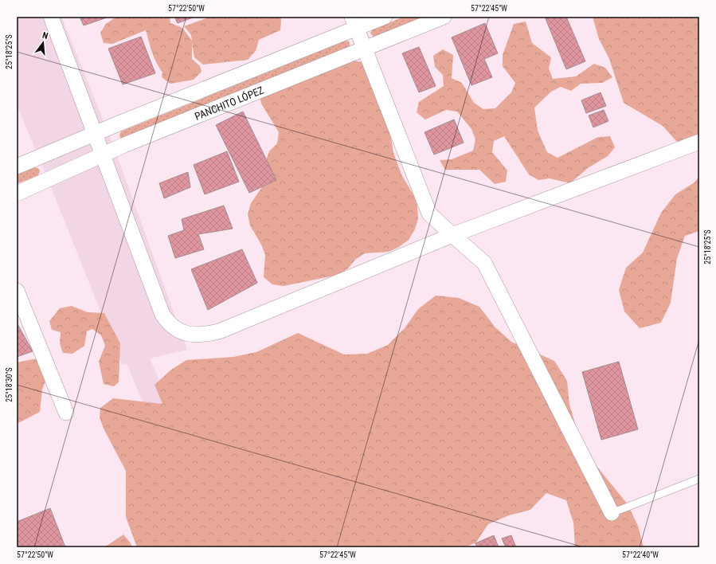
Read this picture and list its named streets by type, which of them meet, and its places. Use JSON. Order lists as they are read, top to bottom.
{
  "streets": {
    "street": ["PANCHITO LÓPEZ"]
  },
  "north": "top",
  "coordinates": [
    "57°22'50\"W",
    "57°22'45\"W",
    "25°18'25\"S",
    "25°18'30\"S",
    "57°22'40\"W"
  ]
}
